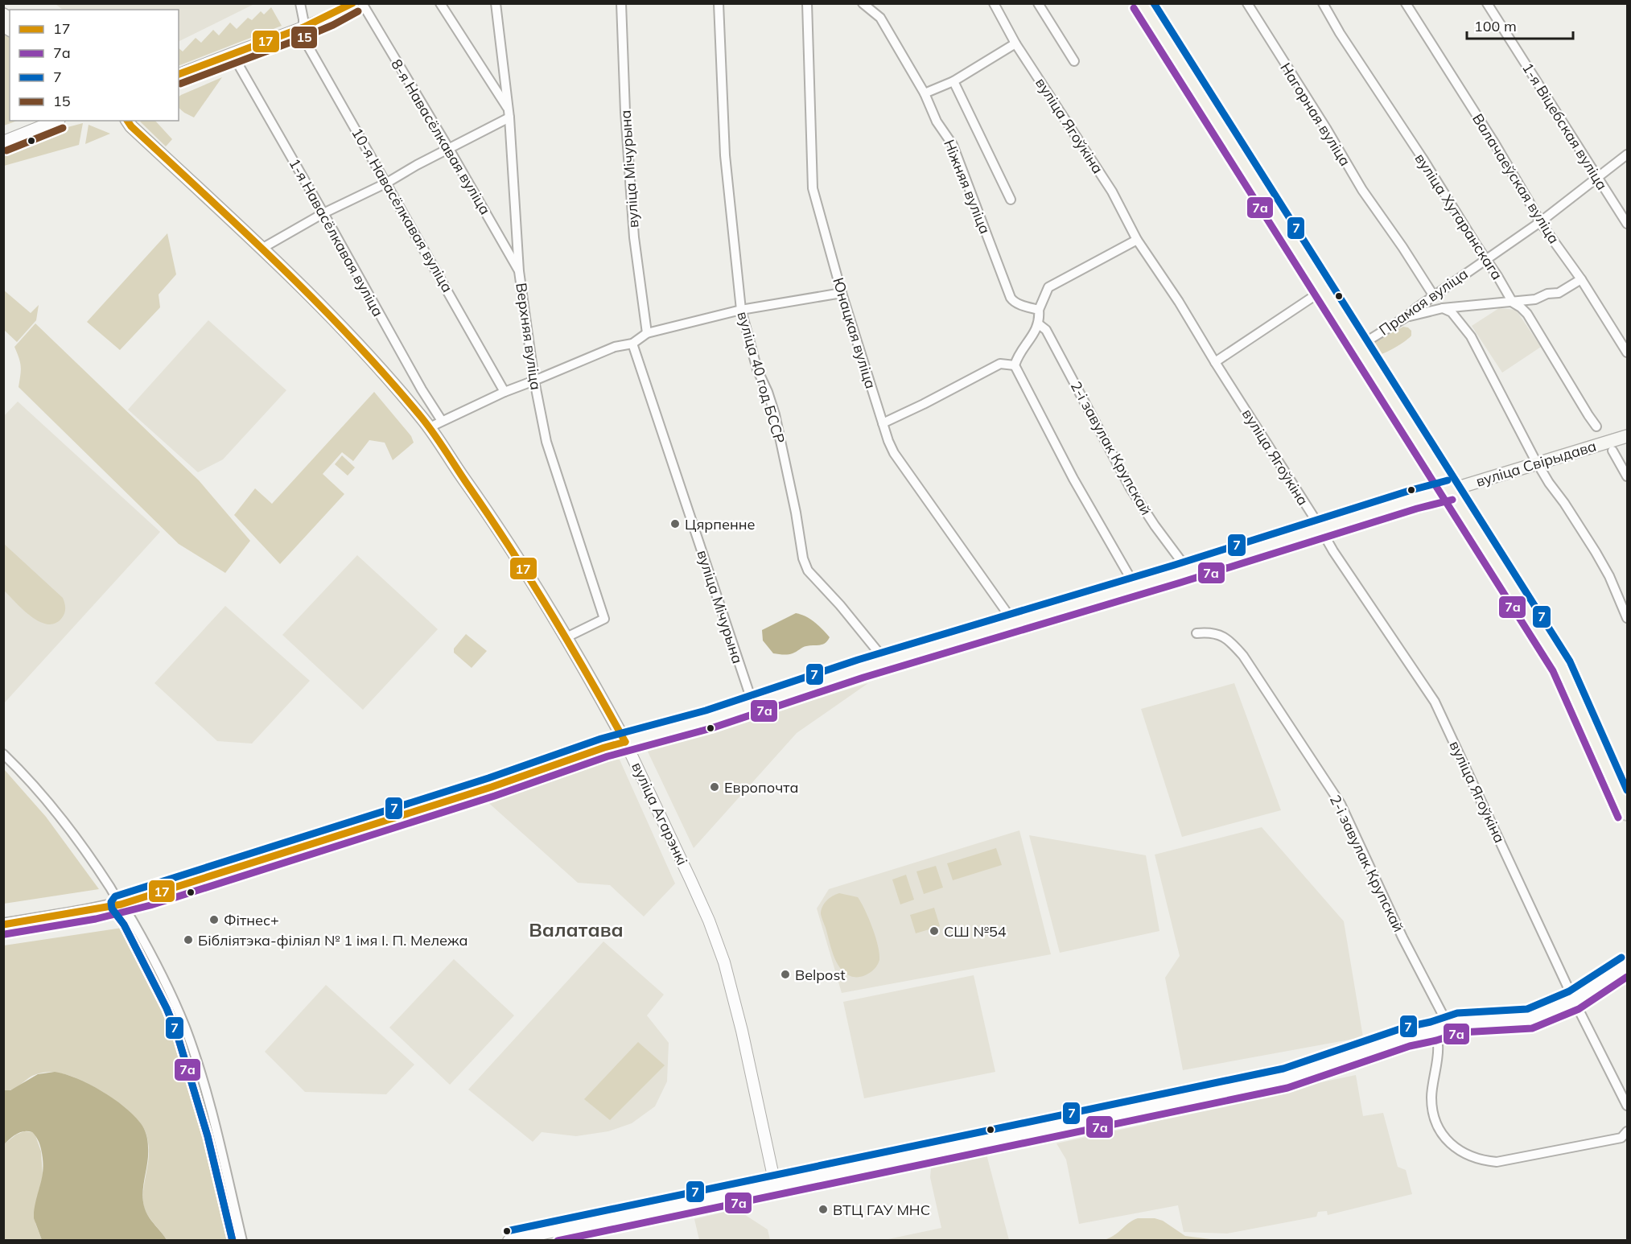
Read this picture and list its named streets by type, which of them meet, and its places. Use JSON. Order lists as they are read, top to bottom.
{
  "streets": {
    "main road": ["вуліца Свірыдава", "вуліца Агарэнкі"],
    "street": [
      "Нагорная вуліца",
      "вуліца Ягоўкіна",
      "1-я Віцебская вуліца",
      "8-я Навасёлкавая вуліца",
      "вуліца Мічурына",
      "Валачаеўская вуліца",
      "Ніжняя вуліца",
      "10-я Навасёлкавая вуліца",
      "вуліца Хутаранскага",
      "1-я Навасёлкавая вуліца",
      "Прамая вуліца",
      "Юнацкая вуліца",
      "Верхняя вуліца",
      "вуліца 40 год БССР",
      "2-і завулак Крупскай"
    ]
  },
  "crossings": [
    ["Нагорная вуліца", "Прамая вуліца"],
    ["вуліца Ягоўкіна", "вуліца Свірыдава"],
    ["1-я Віцебская вуліца", "Прамая вуліца"],
    ["8-я Навасёлкавая вуліца", "Верхняя вуліца"],
    ["вуліца Мічурына", "вуліца Свірыдава"],
    ["Валачаеўская вуліца", "Прамая вуліца"],
    ["вуліца Хутаранскага", "Прамая вуліца"],
    ["Юнацкая вуліца", "вуліца Свірыдава"],
    ["Верхняя вуліца", "вуліца Агарэнкі"],
    ["вуліца 40 год БССР", "вуліца Свірыдава"],
    ["2-і завулак Крупскай", "вуліца Свірыдава"],
    ["вуліца Свірыдава", "вуліца Агарэнкі"]
  ],
  "districts": ["Валатава"],
  "places": [
    "Цярпенне",
    "Европочта",
    "Фітнес+",
    "СШ №54",
    "Бібліятэка-філіял № 1 імя І. П. Мележа",
    "Belpost",
    "ВТЦ ГАУ МНС"
  ],
  "lines": [
    "transit line 17",
    "transit line 7",
    "transit line 7а",
    "transit line 15"
  ],
  "legend": [
    "17",
    "7а",
    "7",
    "15"
  ],
  "scale_bar": "100 m"
}
